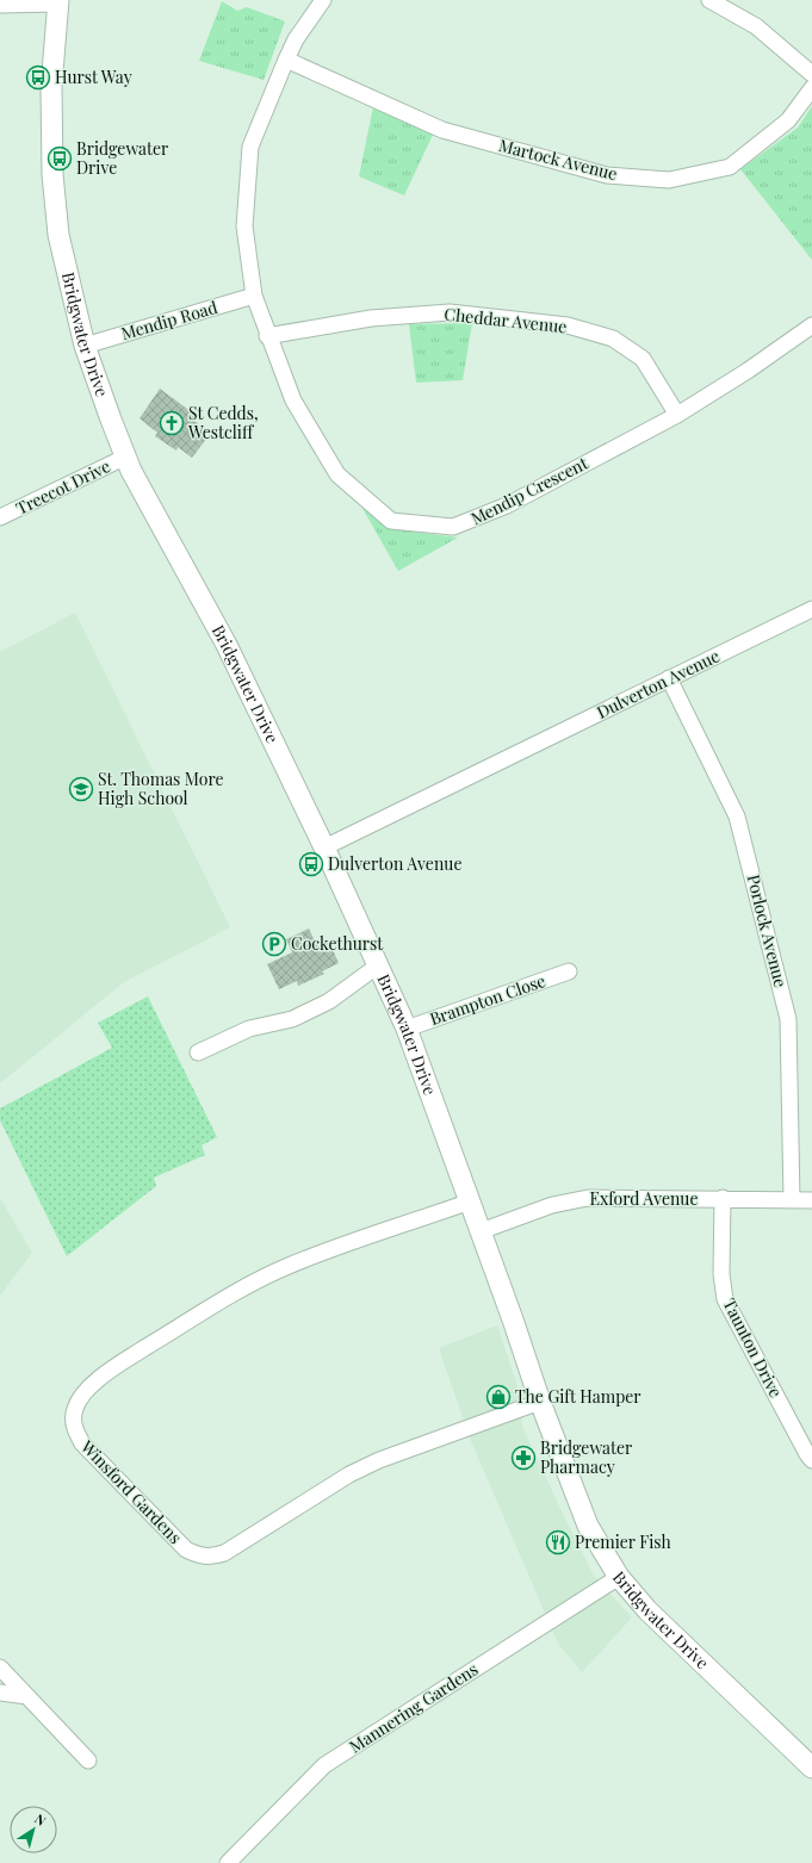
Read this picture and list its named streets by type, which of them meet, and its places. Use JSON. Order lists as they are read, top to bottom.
{
  "streets": {
    "street": [
      "Martock Avenue",
      "Mendip Road",
      "Cheddar Avenue",
      "Bridgwater Drive",
      "Treecot Drive",
      "Mendip Crescent",
      "Dulverton Avenue",
      "Porlock Avenue",
      "Brampton Close",
      "Exford Avenue",
      "Taunton Drive",
      "Winsford Gardens",
      "Mannering Gardens"
    ]
  },
  "crossings": [
    ["Martock Avenue", "Mendip Crescent"],
    ["Mendip Road", "Bridgwater Drive"],
    ["Mendip Road", "Mendip Crescent"],
    ["Cheddar Avenue", "Mendip Crescent"],
    ["Bridgwater Drive", "Treecot Drive"],
    ["Bridgwater Drive", "Dulverton Avenue"],
    ["Bridgwater Drive", "Brampton Close"],
    ["Bridgwater Drive", "Exford Avenue"],
    ["Bridgwater Drive", "Winsford Gardens"],
    ["Bridgwater Drive", "Mannering Gardens"],
    ["Dulverton Avenue", "Porlock Avenue"],
    ["Porlock Avenue", "Exford Avenue"],
    ["Exford Avenue", "Taunton Drive"]
  ],
  "places": {
    "bus stop": ["Hurst Way", "Bridgewater Drive", "Dulverton Avenue"],
    "church": ["St Cedds, Westcliff"],
    "school or university": ["St. Thomas More High School"],
    "parking": ["Cockethurst"],
    "shop": ["The Gift Hamper"],
    "pharmacy": ["Bridgewater Pharmacy"],
    "restaurant": ["Premier Fish"]
  },
  "north": "top right"
}
